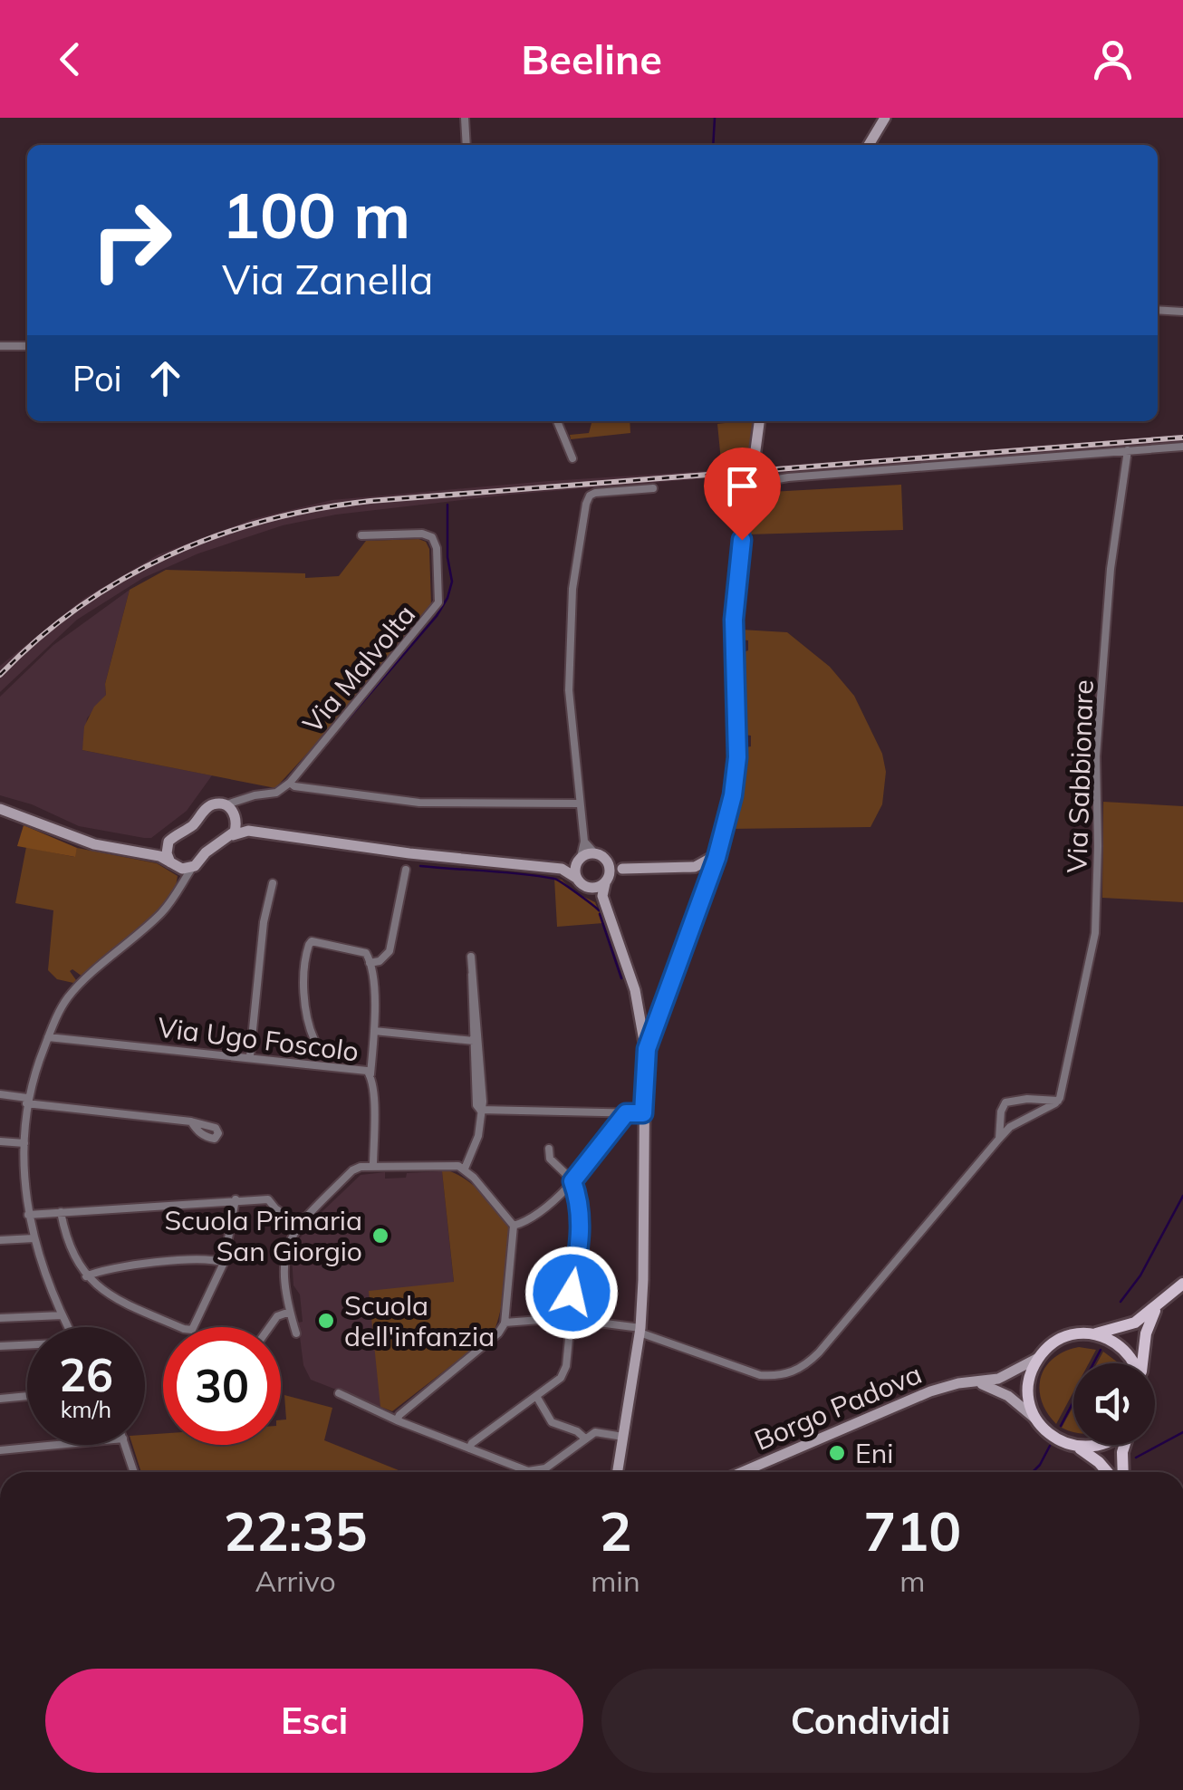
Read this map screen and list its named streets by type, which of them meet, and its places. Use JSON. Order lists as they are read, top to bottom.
{
  "streets": {
    "street": [
      "Via Malvolta",
      "Via Sabbionare",
      "Via Ugo Foscolo",
      "Borgo Padova"
    ]
  },
  "places": ["Scuola Primaria San Giorgio", "Scuola dell'infanzia", "Eni"],
  "page": {
    "header": "Beeline",
    "turn": ["100 m", "Via Zanella"],
    "then": "Poi",
    "speed": "26 km/h",
    "limit": "30",
    "eta": [
      "22:35",
      "Arrivo",
      "2",
      "min",
      "710",
      "m"
    ],
    "buttons": ["Esci", "Condividi"]
  }
}
